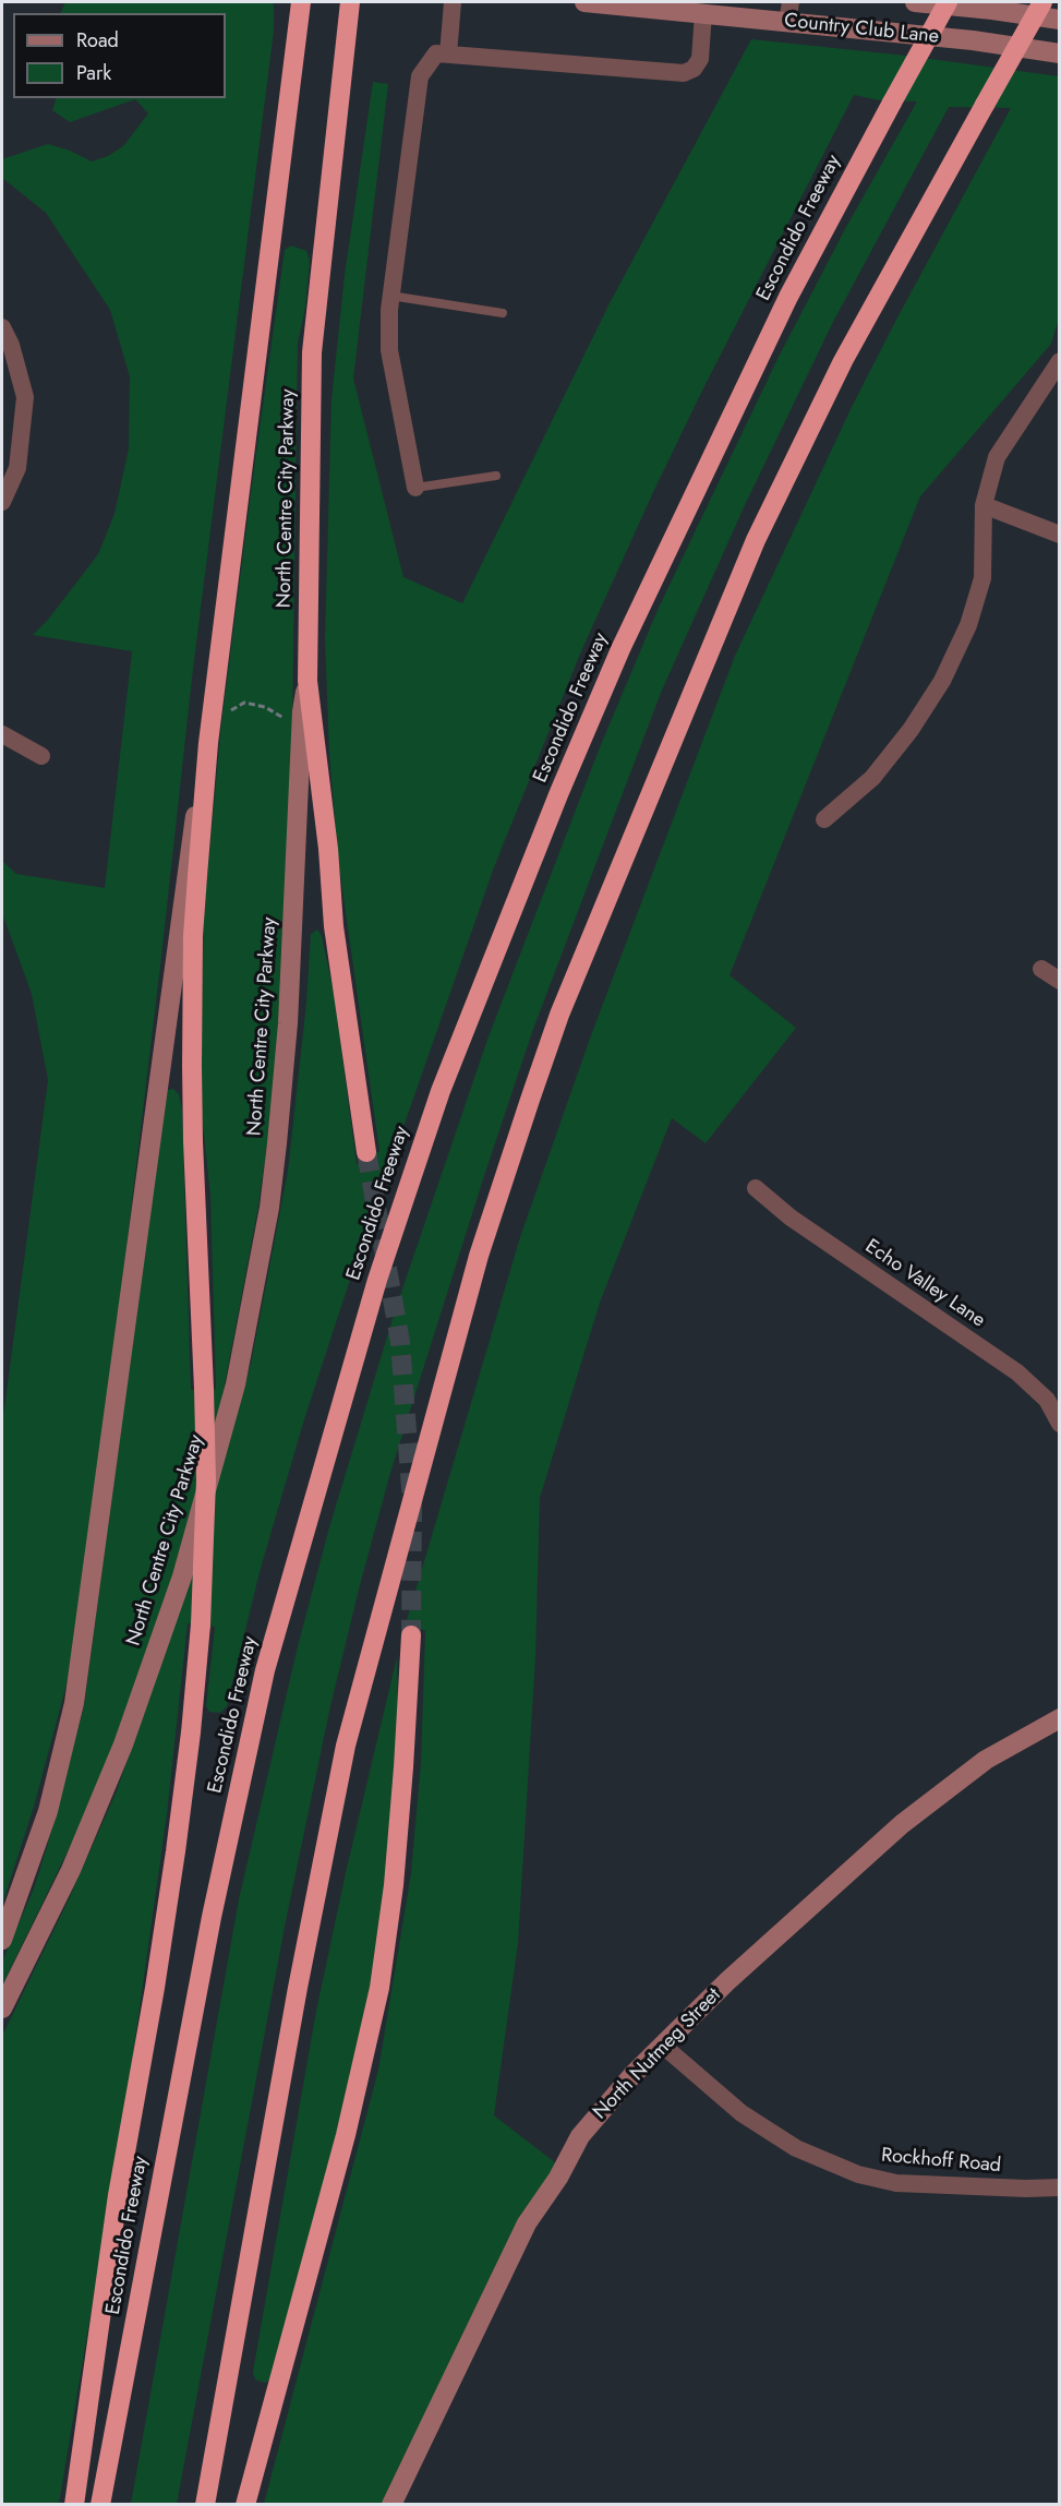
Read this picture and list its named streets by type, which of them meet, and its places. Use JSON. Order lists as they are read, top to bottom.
{
  "streets": {
    "highway": ["Escondido Freeway", "North Centre City Parkway"],
    "main road": ["Country Club Lane", "North Nutmeg Street"],
    "street": ["Echo Valley Lane", "Rockhoff Road"]
  },
  "crossings": [
    ["North Nutmeg Street", "Rockhoff Road"]
  ],
  "legend": ["Road", "Park"]
}
